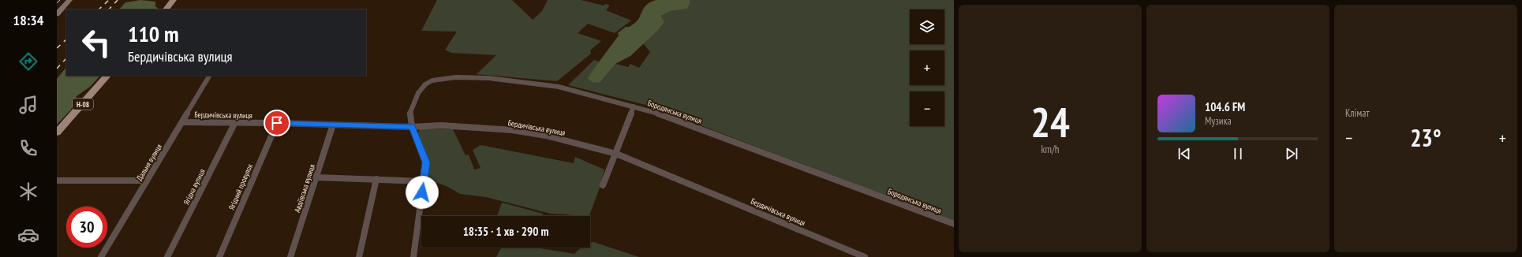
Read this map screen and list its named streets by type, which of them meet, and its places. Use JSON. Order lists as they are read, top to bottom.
{
  "streets": {
    "main road": ["Н-08"],
    "street": [
      "Бородянська вулиця",
      "Бердичівська вулиця",
      "Дальня вулиця",
      "Ягідна вулиця",
      "Ягідний провулок",
      "Авдіївська вулиця"
    ]
  },
  "crossings": [
    ["Бородянська вулиця", "Бердичівська вулиця"],
    ["Бердичівська вулиця", "Дальня вулиця"],
    ["Бердичівська вулиця", "Ягідна вулиця"],
    ["Бердичівська вулиця", "Ягідний провулок"],
    ["Бердичівська вулиця", "Авдіївська вулиця"]
  ],
  "page": {
    "tabs": "18:34",
    "tile": [
      ["24", "km/h"],
      "Клімат"
    ],
    "map_buttons": ["+", "−"],
    "turn": ["110 m", "Бердичівська вулиця"],
    "song": ["104.6 FM", "Музика"],
    "heat": ["−", "23°", "+"],
    "limit": "30",
    "trip": "18:35 · 1 хв · 290 m"
  }
}
